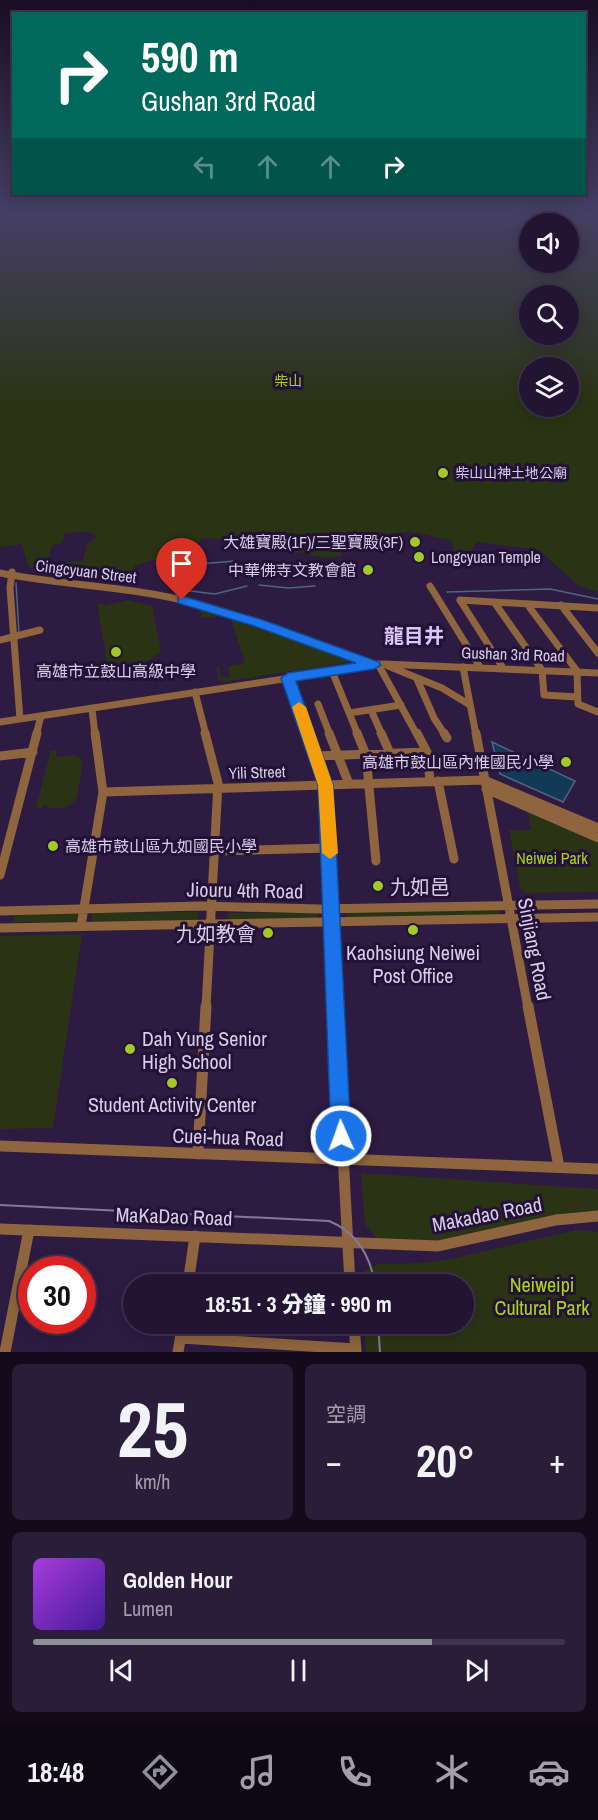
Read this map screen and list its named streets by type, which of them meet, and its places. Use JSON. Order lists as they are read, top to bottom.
{
  "streets": {
    "street": [
      "Cingcyuan Street",
      "Gushan 3rd Road",
      "Yili Street",
      "Jiouru 4th Road",
      "Sinjiang Road",
      "Cuei-hua Road",
      "Makadao Road",
      "MaKaDao Road"
    ]
  },
  "crossings": [
    ["Cingcyuan Street", "Gushan 3rd Road"],
    ["Gushan 3rd Road", "Sinjiang Road"],
    ["Yili Street", "Sinjiang Road"],
    ["Jiouru 4th Road", "Sinjiang Road"],
    ["Sinjiang Road", "Cuei-hua Road"],
    ["Makadao Road", "MaKaDao Road"]
  ],
  "districts": ["龍目井"],
  "parks": ["柴山", "Neiwei Park", "Neiweipi Cultural Park"],
  "places": [
    "柴山山神土地公廟",
    "大雄寶殿(1F)/三聖寶殿(3F)",
    "Longcyuan Temple",
    "中華佛寺文教會館",
    "高雄市立鼓山高級中學",
    "高雄市鼓山區內惟國民小學",
    "高雄市鼓山區九如國民小學",
    "九如邑",
    "Kaohsiung Neiwei Post Office",
    "九如教會",
    "Dah Yung Senior High School",
    "Student Activity Center"
  ],
  "page": {
    "turn": ["590 m", "Gushan 3rd Road"],
    "limit": "30",
    "trip": "18:51 · 3 分鐘 · 990 m",
    "tile": [
      ["25", "km/h"],
      "空調"
    ],
    "heat": ["−", "20°", "+"],
    "song": ["Golden Hour", "Lumen"],
    "tabs": "18:48"
  }
}
